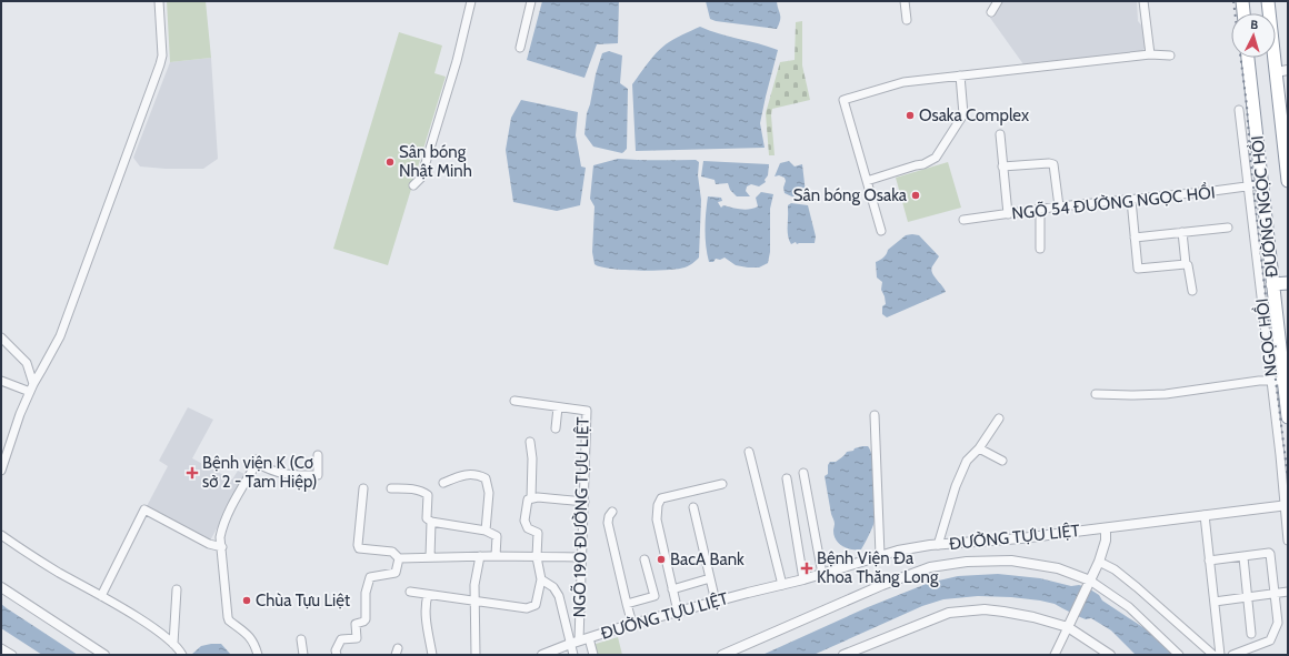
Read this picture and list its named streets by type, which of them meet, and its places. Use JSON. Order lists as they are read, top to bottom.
{
  "streets": {
    "highway": ["ĐƯỜNG NGỌC HỒI"],
    "street": [
      "NGÕ 54 ĐƯỜNG NGỌC HỒI",
      "NGỌC HỒI",
      "NGÕ 190 ĐƯỜNG TỰU LIỆT",
      "ĐƯỜNG TỰU LIỆT"
    ]
  },
  "crossings": [
    ["NGÕ 54 ĐƯỜNG NGỌC HỒI", "ĐƯỜNG NGỌC HỒI"],
    ["NGÕ 54 ĐƯỜNG NGỌC HỒI", "NGỌC HỒI"],
    ["ĐƯỜNG NGỌC HỒI", "NGỌC HỒI"],
    ["NGỌC HỒI", "ĐƯỜNG TỰU LIỆT"],
    ["NGÕ 190 ĐƯỜNG TỰU LIỆT", "ĐƯỜNG TỰU LIỆT"]
  ],
  "places": {
    "other": [
      "Osaka Complex",
      "Sân bóng Nhật Minh",
      "Sân bóng Osaka",
      "BacA Bank",
      "Chùa Tựu Liệt"
    ],
    "health": ["Bệnh viện K (Cơ sở 2 - Tam Hiệp)", "Bệnh Viện Đa Khoa Thăng Long"]
  },
  "north": "top"
}
